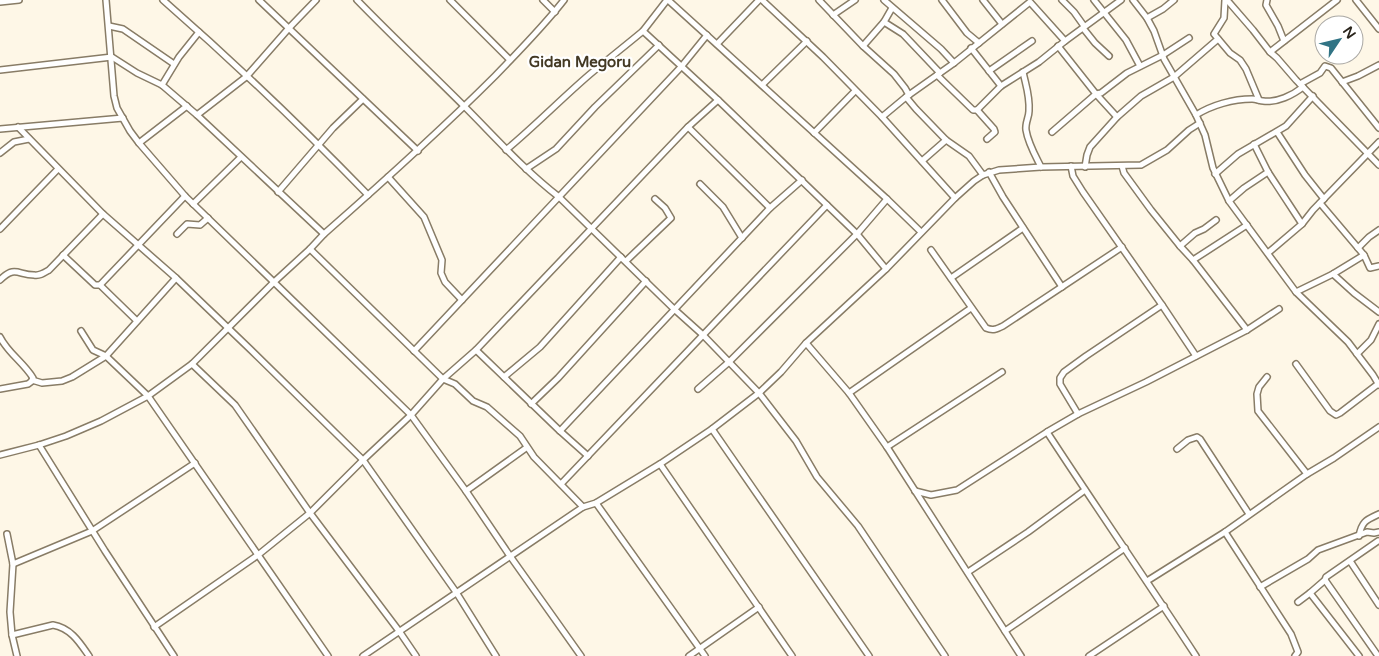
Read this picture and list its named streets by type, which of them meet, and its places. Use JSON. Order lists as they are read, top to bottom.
{
  "districts": ["Gidan Megoru"],
  "north": "top right"
}
